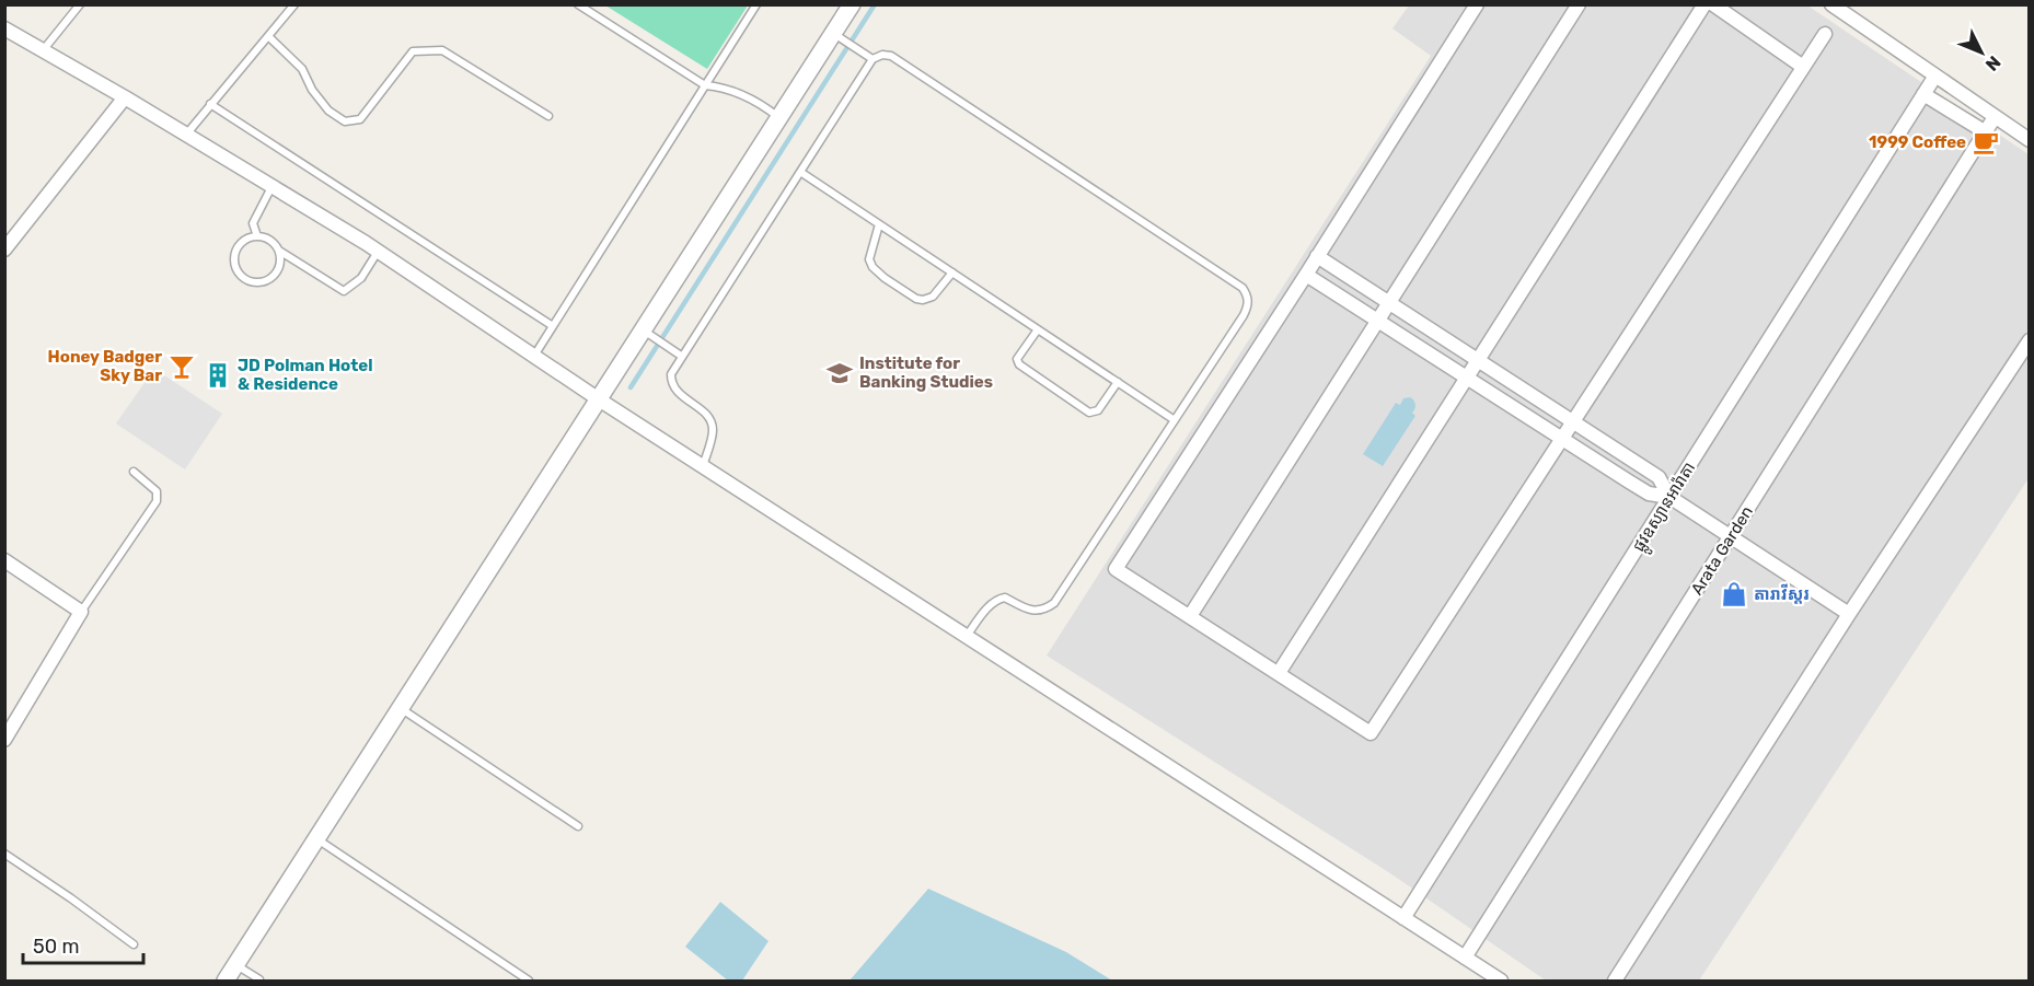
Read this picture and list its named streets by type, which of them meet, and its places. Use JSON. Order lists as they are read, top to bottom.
{
  "streets": {
    "street": ["ផ្លូវឧស្យានអារ៉ាតា", "Arata Garden"]
  },
  "places": {
    "cafe": ["1999 Coffee"],
    "bar": ["Honey Badger Sky Bar"],
    "school or university": ["Institute for Banking Studies"],
    "building": ["JD Polman Hotel & Residence"],
    "shop": ["តារាវីស្តរ"]
  },
  "scale_bar": "50 m",
  "north": "bottom right"
}
